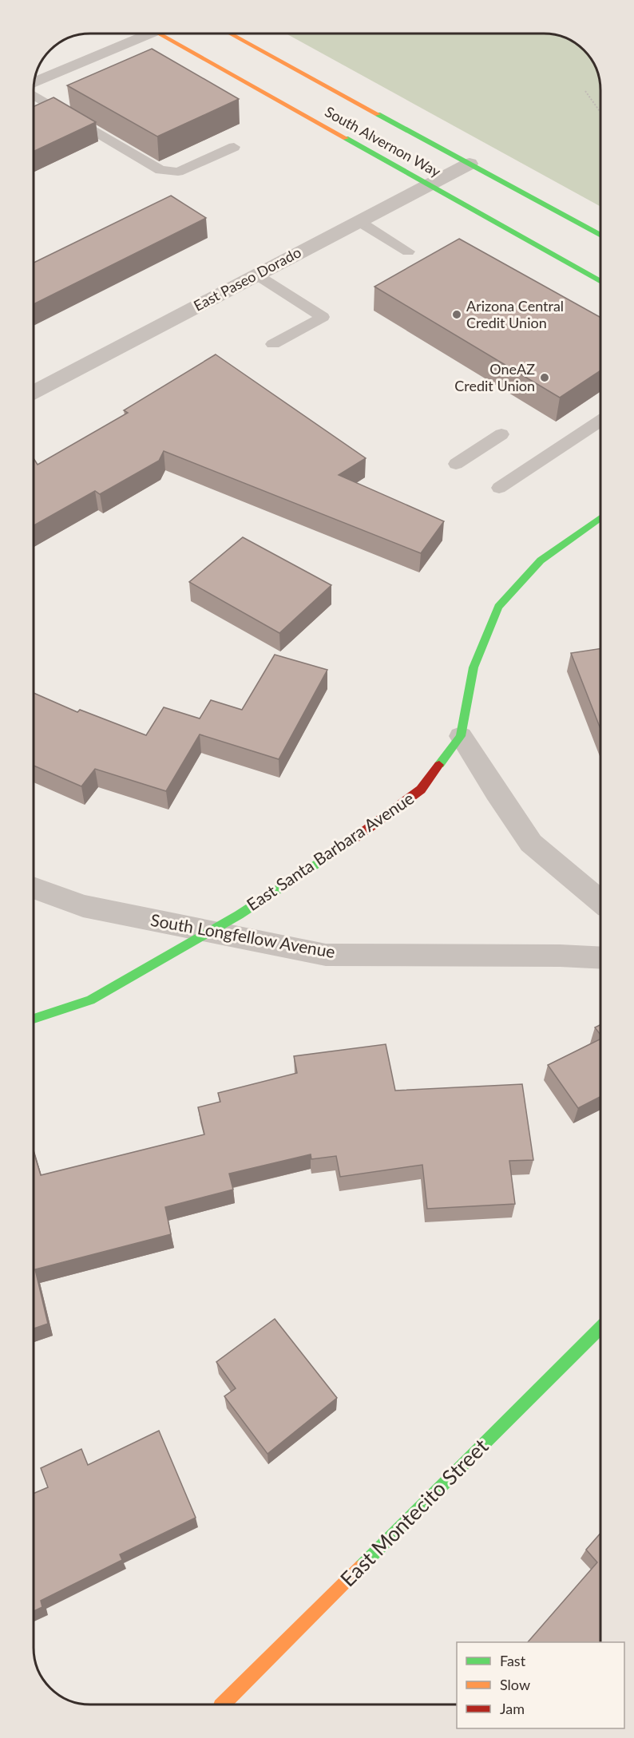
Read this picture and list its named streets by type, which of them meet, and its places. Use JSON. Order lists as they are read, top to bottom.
{
  "streets": {
    "main road": ["South Alvernon Way", "East Santa Barbara Avenue", "East Montecito Street"],
    "street": ["East Paseo Dorado", "South Longfellow Avenue"]
  },
  "crossings": [
    ["South Alvernon Way", "East Paseo Dorado"],
    ["East Santa Barbara Avenue", "South Longfellow Avenue"]
  ],
  "places": ["Arizona Central Credit Union", "OneAZ Credit Union"],
  "legend": ["Fast", "Slow", "Jam"]
}
